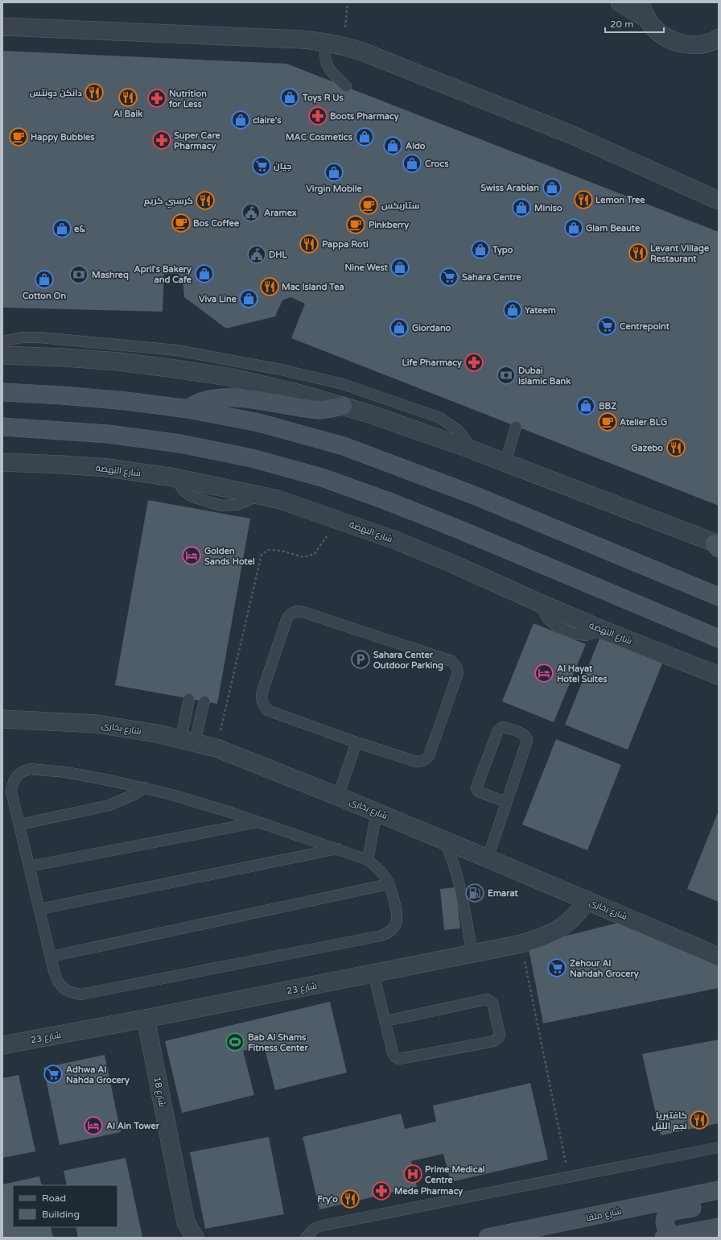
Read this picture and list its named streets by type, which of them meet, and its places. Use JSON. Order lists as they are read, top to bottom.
{
  "streets": {
    "main road": ["شارع ملقا"],
    "street": [
      "شارع النهضة",
      "شارع بخارى",
      "شارع 23",
      "شارع 18"
    ]
  },
  "crossings": [
    ["شارع بخارى", "شارع 23"],
    ["شارع 23", "شارع 18"]
  ],
  "places": {
    "restaurant": [
      "دانكن دونتس",
      "Al Baik",
      "Lemon Tree",
      "كرسبي كريم",
      "Pappa Roti",
      "Levant Village Restaurant",
      "Mac Island Tea",
      "Gazebo",
      "كافتيريا نجم الليل",
      "Fry'o"
    ],
    "shop": [
      "Toys R Us",
      "claire's",
      "MAC Cosmetics",
      "Aldo",
      "Crocs",
      "Virgin Mobile",
      "Swiss Arabian",
      "Miniso",
      "Glam Beaute",
      "e&",
      "Typo",
      "Nine West",
      "April's Bakery and Cafe",
      "Cotton On",
      "Viva Line",
      "Yateem",
      "Giordano",
      "BBZ"
    ],
    "pharmacy": [
      "Nutrition for Less",
      "Boots Pharmacy",
      "Super Care Pharmacy",
      "Life Pharmacy",
      "Mede Pharmacy"
    ],
    "cafe": [
      "Happy Bubbles",
      "ستاربكس",
      "Bos Coffee",
      "Pinkberry",
      "Atelier BLG"
    ],
    "supermarket": [
      "جيان",
      "Sahara Centre",
      "Centrepoint",
      "Zehour Al Nahdah Grocery",
      "Adhwa Al Nahda Grocery"
    ],
    "public building": ["Aramex", "DHL"],
    "bank": ["Mashreq", "Dubai Islamic Bank"],
    "hotel": ["Golden Sands Hotel", "Al Hayat Hotel Suites", "Al Ain Tower"],
    "parking": ["Sahara Center Outdoor Parking"],
    "fuel station": ["Emarat"],
    "sports": ["Bab Al Shams Fitness Center"],
    "hospital": ["Prime Medical Centre"]
  },
  "legend": ["Road", "Building"],
  "scale_bar": "20 m"
}
